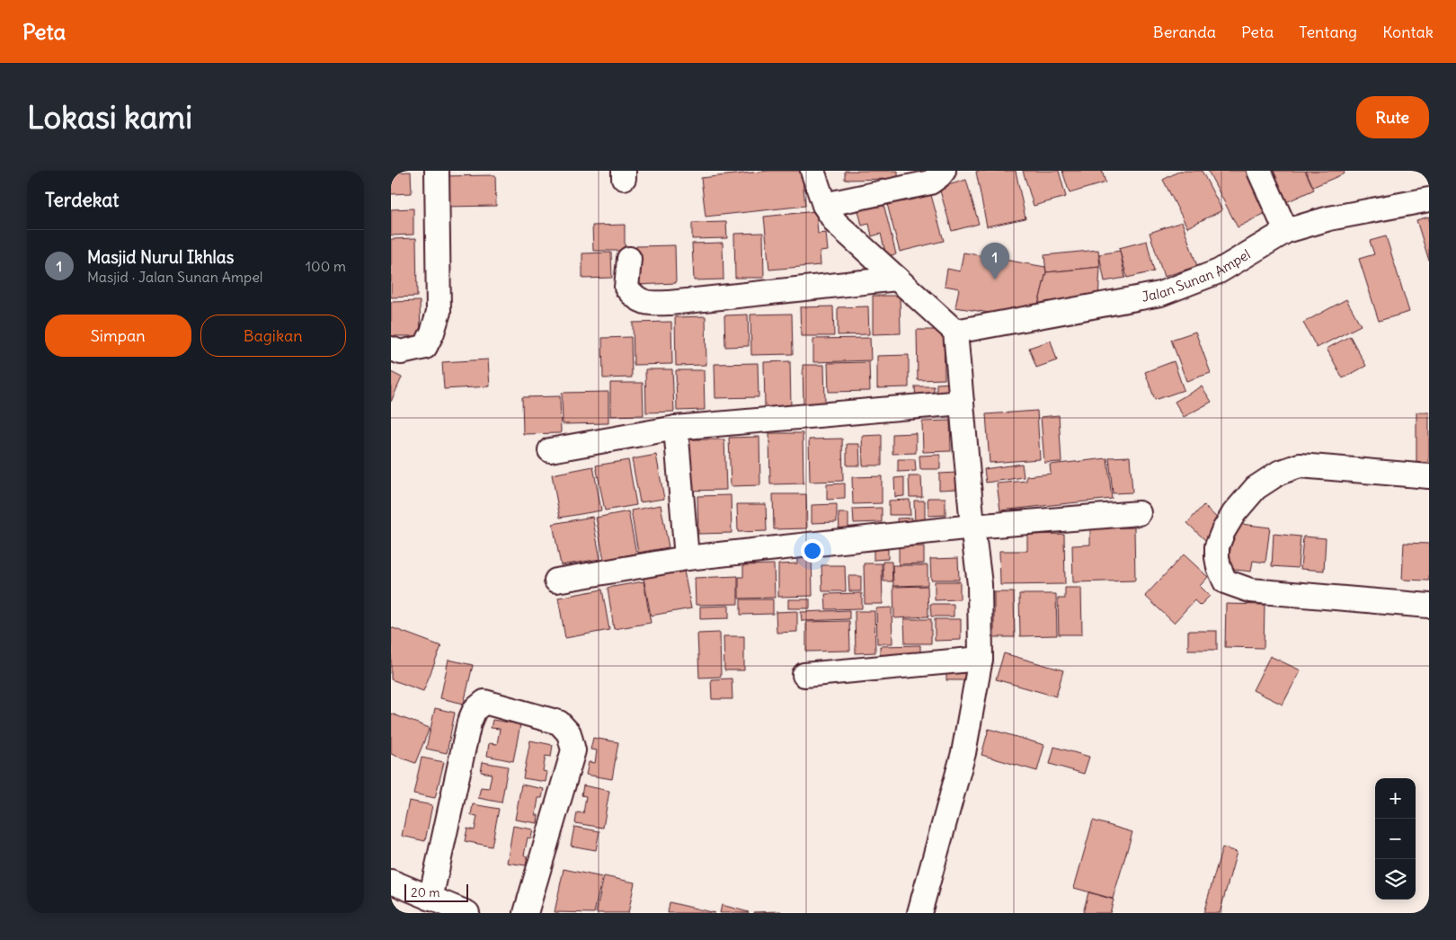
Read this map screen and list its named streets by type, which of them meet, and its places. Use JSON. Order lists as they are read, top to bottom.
{
  "streets": {
    "street": ["Jalan Sunan Ampel"]
  },
  "scale_bar": "20 m",
  "page": {
    "header": "Peta",
    "nav": [
      "Beranda",
      "Peta",
      "Tentang",
      "Kontak"
    ],
    "buttons": [
      "Rute",
      ["Simpan", "Bagikan"]
    ],
    "title": "Lokasi kami",
    "heading": "Terdekat",
    "list": [
      {
        "mark": "1",
        "name": "Masjid Nurul Ikhlas",
        "note": "Masjid · Jalan Sunan Ampel",
        "value": "100 m"
      }
    ],
    "pins": "1",
    "map_buttons": ["+", "−"],
    "scale": "20 m"
  }
}
